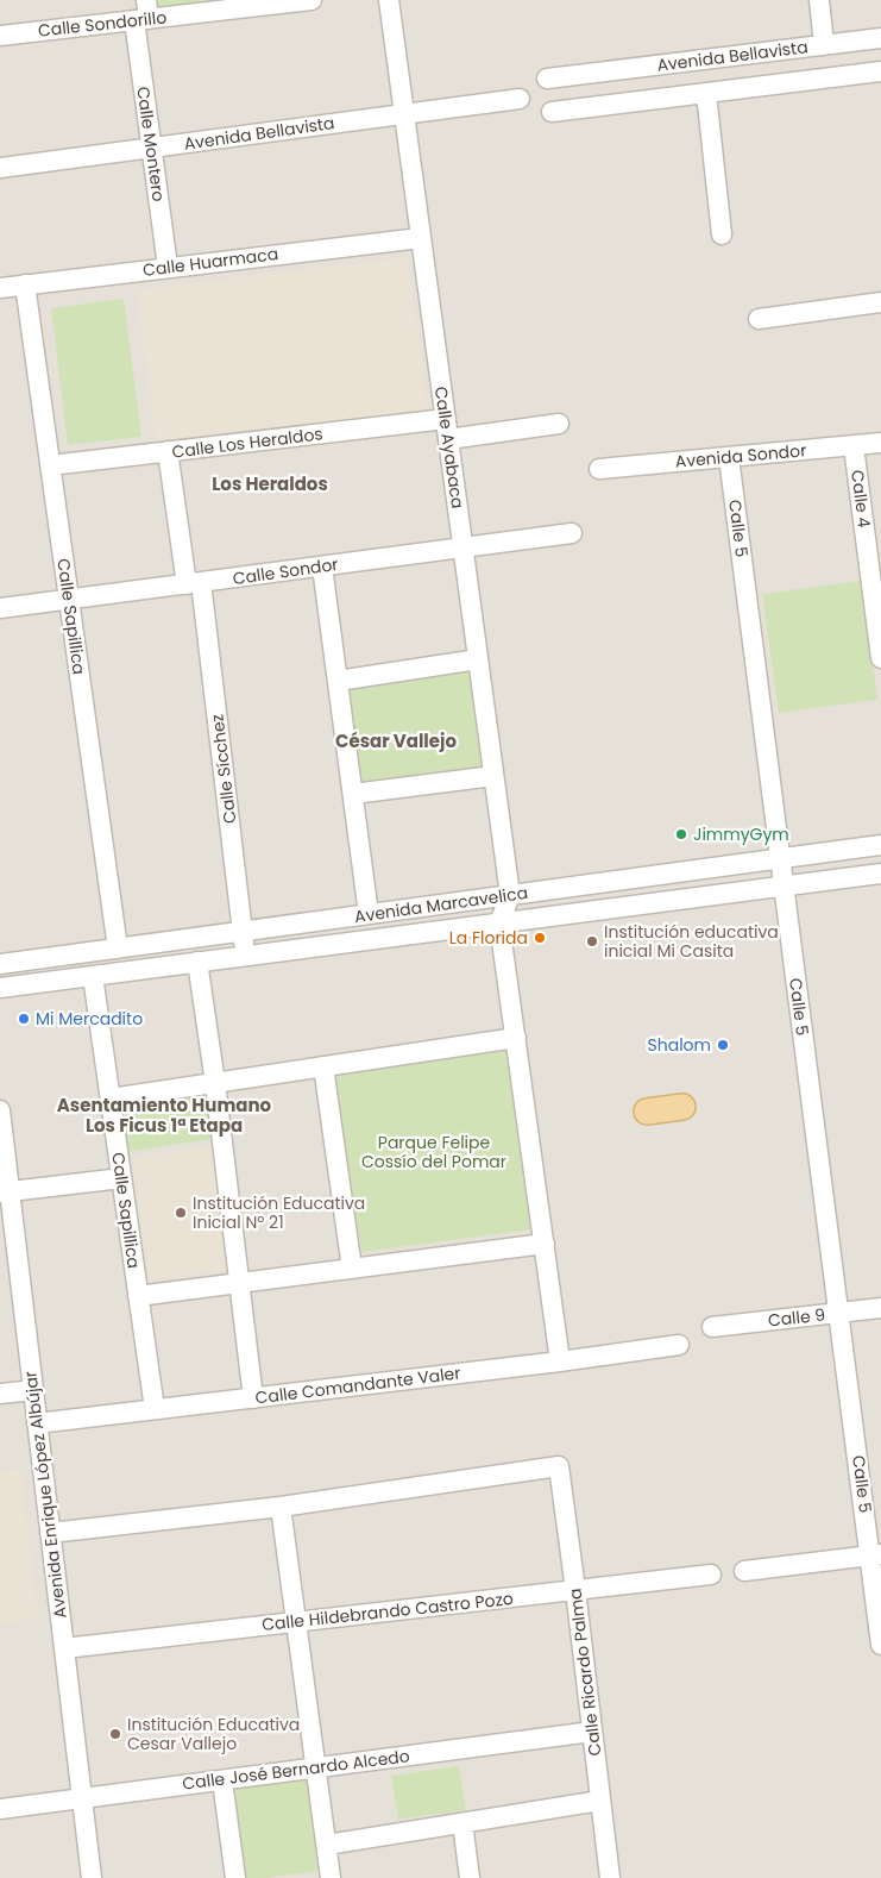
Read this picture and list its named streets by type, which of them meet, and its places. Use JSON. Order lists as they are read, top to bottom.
{
  "streets": {
    "street": [
      "Calle Sondorillo",
      "Avenida Bellavista",
      "Calle Montero",
      "Calle Huarmaca",
      "Calle Los Heraldos",
      "Calle Ayabaca",
      "Avenida Sondor",
      "Calle 4",
      "Calle 5",
      "Calle Sondor",
      "Calle Sapillica",
      "Calle Sícchez",
      "Avenida Marcavelica",
      "Calle 9",
      "Calle Comandante Valer",
      "Avenida Enrique López Albújar",
      "Calle Hildebrando Castro Pozo",
      "Calle Ricardo Palma",
      "Calle José Bernardo Alcedo"
    ]
  },
  "crossings": [
    ["Calle Sondorillo", "Calle Montero"],
    ["Avenida Bellavista", "Calle Montero"],
    ["Avenida Bellavista", "Calle Ayabaca"],
    ["Calle Montero", "Calle Huarmaca"],
    ["Calle Huarmaca", "Calle Ayabaca"],
    ["Calle Huarmaca", "Calle Sapillica"],
    ["Calle Los Heraldos", "Calle Ayabaca"],
    ["Calle Los Heraldos", "Calle Sapillica"],
    ["Calle Los Heraldos", "Calle Sícchez"],
    ["Calle Ayabaca", "Calle Sondor"],
    ["Calle Ayabaca", "Avenida Marcavelica"],
    ["Avenida Sondor", "Calle 4"],
    ["Avenida Sondor", "Calle 5"],
    ["Calle 5", "Avenida Marcavelica"],
    ["Calle 5", "Calle 9"],
    ["Calle Sondor", "Calle Sapillica"],
    ["Calle Sondor", "Calle Sícchez"],
    ["Calle Sapillica", "Avenida Marcavelica"],
    ["Calle Sapillica", "Calle Comandante Valer"],
    ["Calle Sícchez", "Avenida Marcavelica"],
    ["Calle Comandante Valer", "Avenida Enrique López Albújar"],
    ["Avenida Enrique López Albújar", "Calle Hildebrando Castro Pozo"],
    ["Avenida Enrique López Albújar", "Calle José Bernardo Alcedo"],
    ["Calle Hildebrando Castro Pozo", "Calle Ricardo Palma"],
    ["Calle Ricardo Palma", "Calle José Bernardo Alcedo"]
  ],
  "districts": ["Los Heraldos", "César Vallejo", "Asentamiento Humano Los Ficus 1ª Etapa"],
  "parks": ["Parque Felipe Cossío del Pomar"],
  "places": [
    "JimmyGym",
    "La Florida",
    "Institución educativa inicial Mi Casita",
    "Mi Mercadito",
    "Shalom",
    "Institución Educativa Inicial Nº 21",
    "Institución Educativa Cesar Vallejo"
  ]
}
